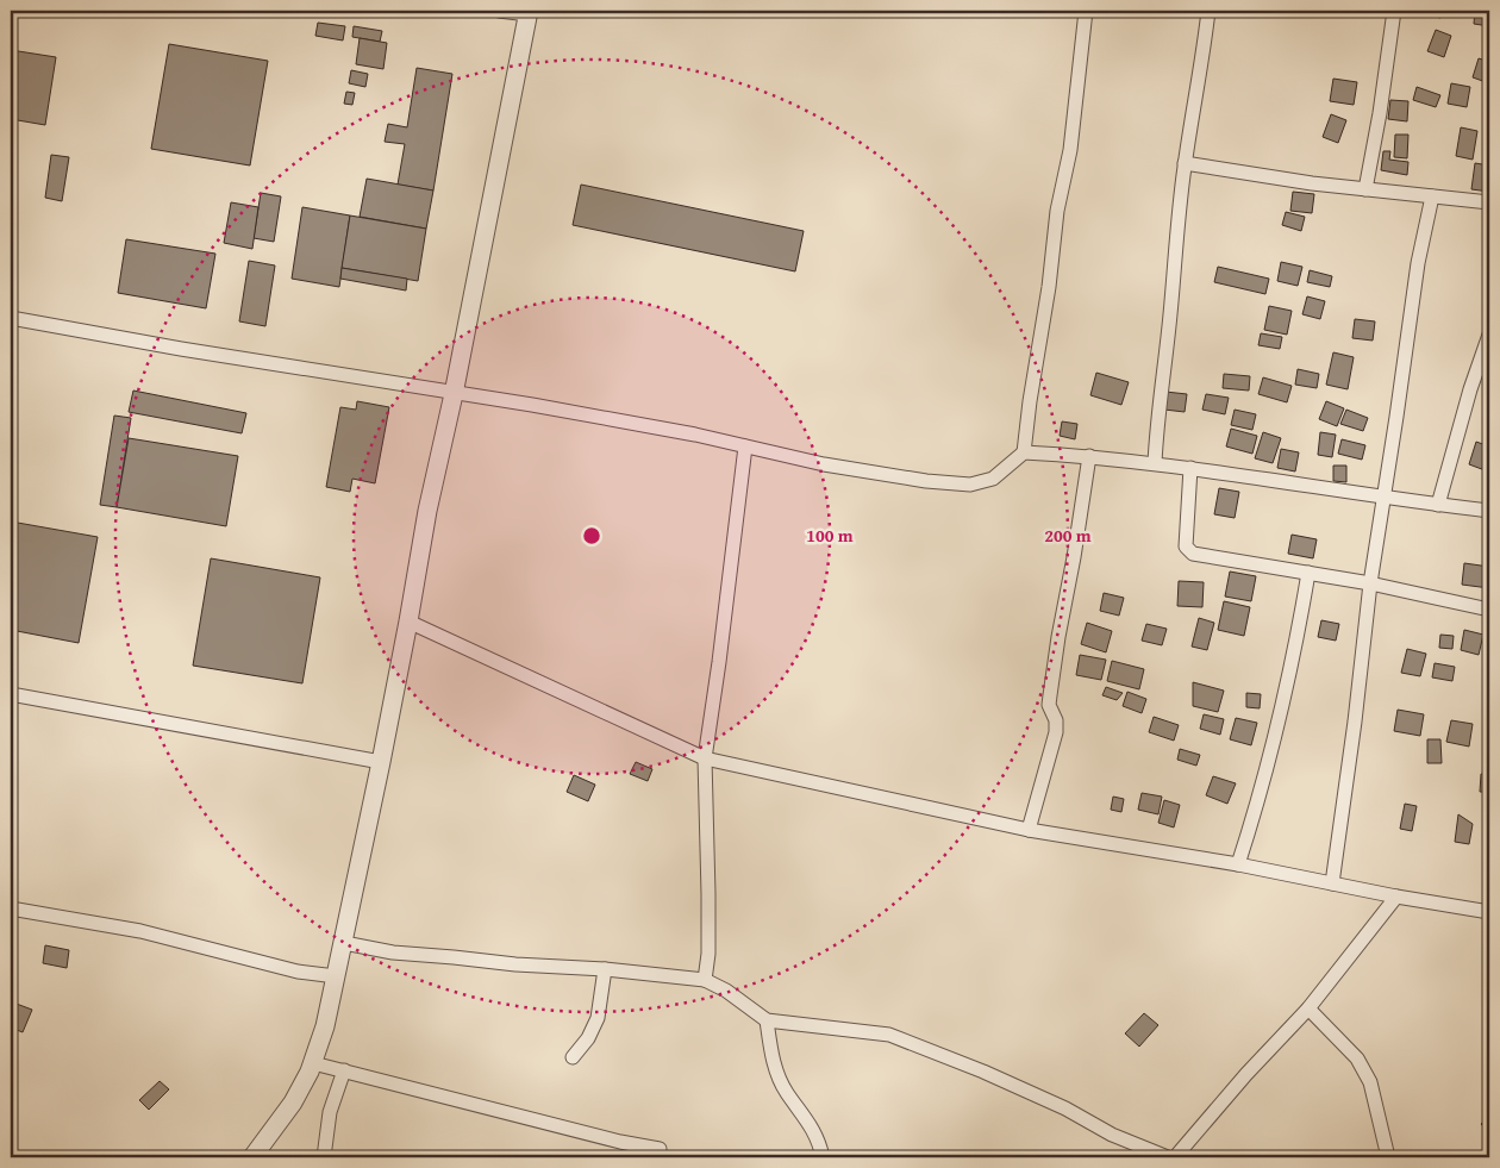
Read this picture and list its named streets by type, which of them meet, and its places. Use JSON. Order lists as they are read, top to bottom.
{
  "rings": ["100 m", "200 m"]
}
